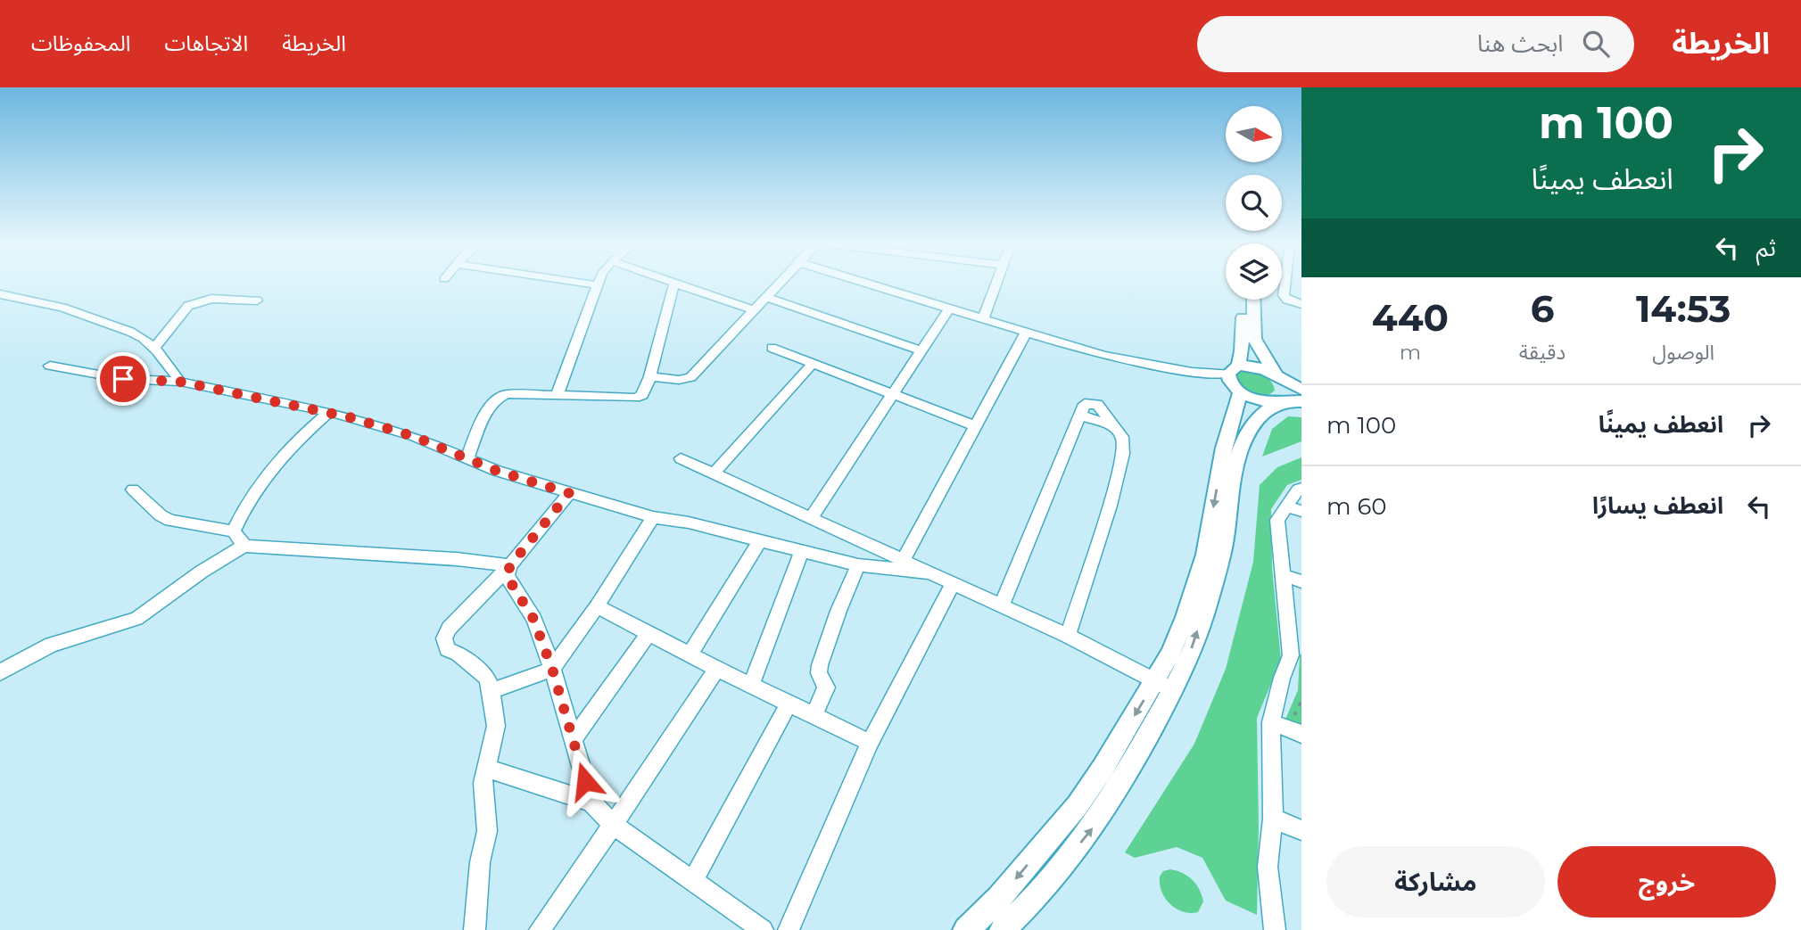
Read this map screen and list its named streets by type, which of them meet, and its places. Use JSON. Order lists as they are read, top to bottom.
{
  "north": "right",
  "page": {
    "header": "الخريطة",
    "search": "ابحث هنا",
    "nav": ["الخريطة", "الاتجاهات", "المحفوظات"],
    "turn": ["100 m", "انعطف يمينًا"],
    "then": "ثم",
    "eta": [
      "14:53",
      "الوصول",
      "6",
      "دقيقة",
      "440",
      "m"
    ],
    "list": [
      {
        "name": "انعطف يمينًا",
        "value": "100 m"
      },
      {
        "name": "انعطف يسارًا",
        "value": "60 m"
      }
    ],
    "buttons": ["خروج", "مشاركة"]
  }
}
